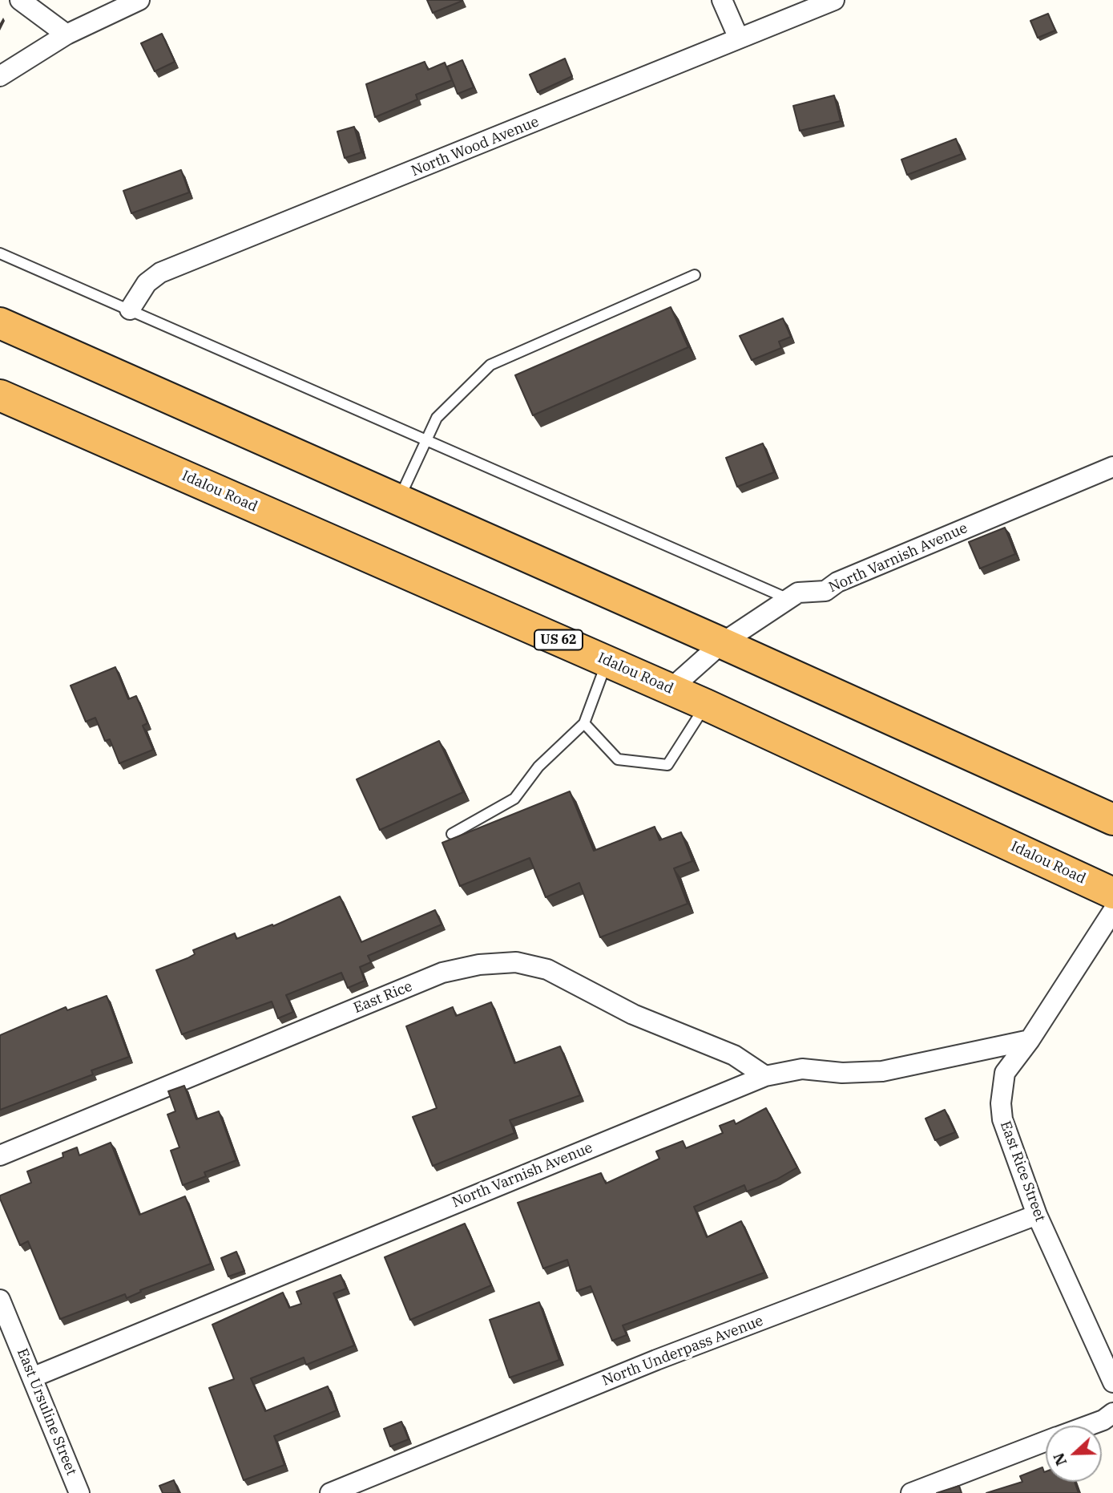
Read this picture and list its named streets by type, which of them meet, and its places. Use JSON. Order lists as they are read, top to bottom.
{
  "streets": {
    "highway": ["Idalou Road", "US 62"],
    "street": [
      "North Wood Avenue",
      "North Varnish Avenue",
      "East Rice",
      "East Rice Street",
      "North Underpass Avenue",
      "East Ursuline Street"
    ]
  },
  "crossings": [
    ["Idalou Road", "North Varnish Avenue"],
    ["North Varnish Avenue", "East Rice"],
    ["North Varnish Avenue", "East Rice Street"],
    ["North Varnish Avenue", "East Ursuline Street"],
    ["East Rice Street", "North Underpass Avenue"]
  ],
  "north": "left"
}
